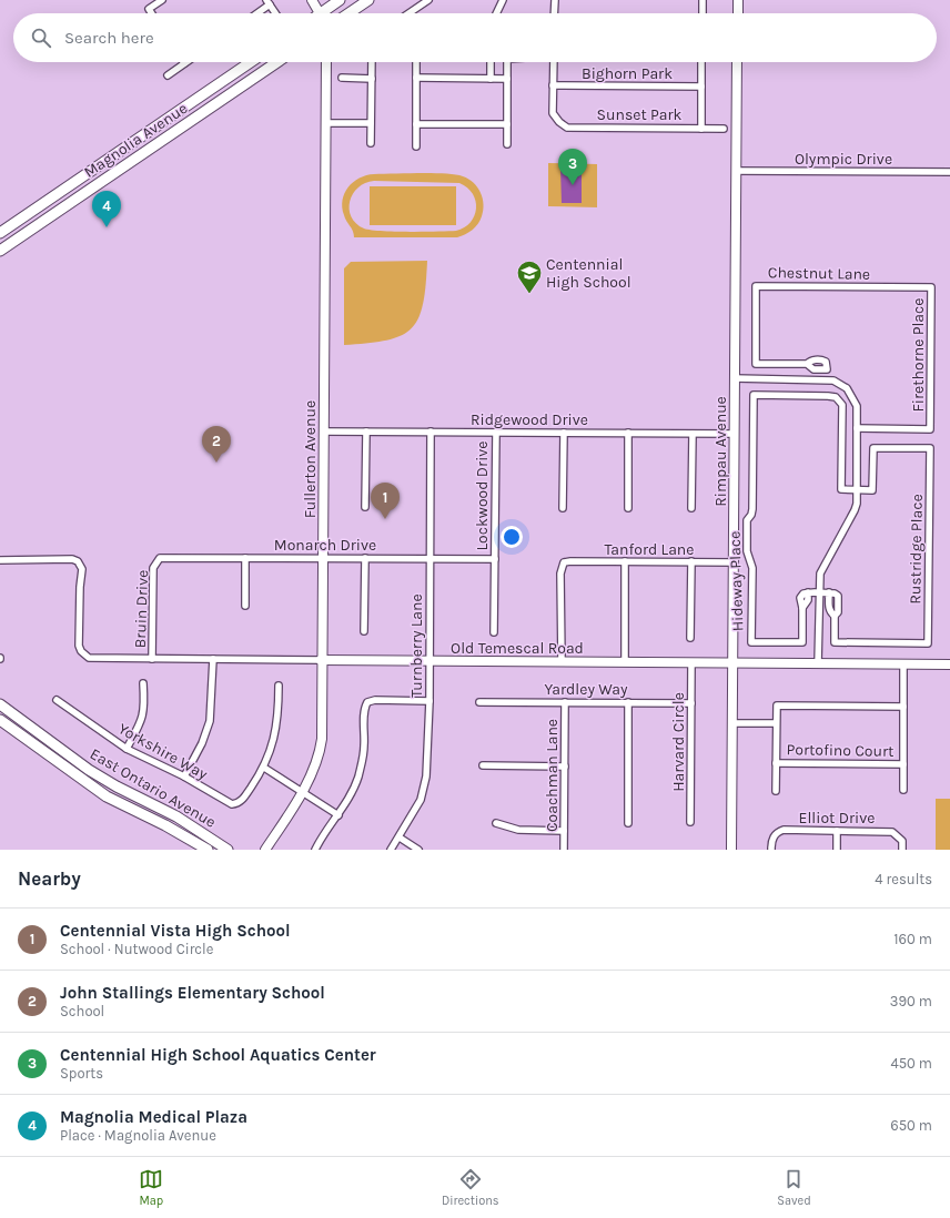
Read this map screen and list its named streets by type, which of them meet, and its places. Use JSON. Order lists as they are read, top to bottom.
{
  "streets": {
    "main road": [
      "Magnolia Avenue",
      "Rimpau Avenue",
      "Fullerton Avenue",
      "Old Temescal Road",
      "East Ontario Avenue"
    ],
    "street": [
      "Bighorn Park",
      "Sunset Park",
      "Olympic Drive",
      "Chestnut Lane",
      "Firethorne Place",
      "Ridgewood Drive",
      "Lockwood Drive",
      "Monarch Drive",
      "Tanford Lane",
      "Rustridge Place",
      "Hideway Place",
      "Bruin Drive",
      "Turnberry Lane",
      "Yardley Way",
      "Harvard Circle",
      "Portofino Court",
      "Yorkshire Way",
      "Coachman Lane",
      "Elliot Drive"
    ]
  },
  "crossings": [
    ["Bighorn Park", "Sunset Park"],
    ["Olympic Drive", "Rimpau Avenue"],
    ["Chestnut Lane", "Firethorne Place"],
    ["Ridgewood Drive", "Rimpau Avenue"],
    ["Ridgewood Drive", "Fullerton Avenue"],
    ["Ridgewood Drive", "Lockwood Drive"],
    ["Ridgewood Drive", "Turnberry Lane"],
    ["Rimpau Avenue", "Tanford Lane"],
    ["Rimpau Avenue", "Old Temescal Road"],
    ["Fullerton Avenue", "Monarch Drive"],
    ["Fullerton Avenue", "Old Temescal Road"],
    ["Lockwood Drive", "Monarch Drive"],
    ["Monarch Drive", "Bruin Drive"],
    ["Monarch Drive", "Turnberry Lane"],
    ["Tanford Lane", "Old Temescal Road"],
    ["Rustridge Place", "Hideway Place"],
    ["Bruin Drive", "Old Temescal Road"],
    ["Turnberry Lane", "Old Temescal Road"],
    ["Old Temescal Road", "Harvard Circle"],
    ["Yardley Way", "Harvard Circle"],
    ["Yardley Way", "Coachman Lane"]
  ],
  "places": {
    "school or university": ["Centennial High School"]
  },
  "page": {
    "search": "Search here",
    "pins": [
      "3",
      "4",
      "2",
      "1"
    ],
    "heading": ["Nearby", "4 results"],
    "list": [
      {
        "mark": "1",
        "name": "Centennial Vista High School",
        "note": "School · Nutwood Circle",
        "value": "160 m"
      },
      {
        "mark": "2",
        "name": "John Stallings Elementary School",
        "note": "School",
        "value": "390 m"
      },
      {
        "mark": "3",
        "name": "Centennial High School Aquatics Center",
        "note": "Sports",
        "value": "450 m"
      },
      {
        "mark": "4",
        "name": "Magnolia Medical Plaza",
        "note": "Place · Magnolia Avenue",
        "value": "650 m"
      }
    ],
    "nav": ["Map", "Directions", "Saved"]
  }
}
